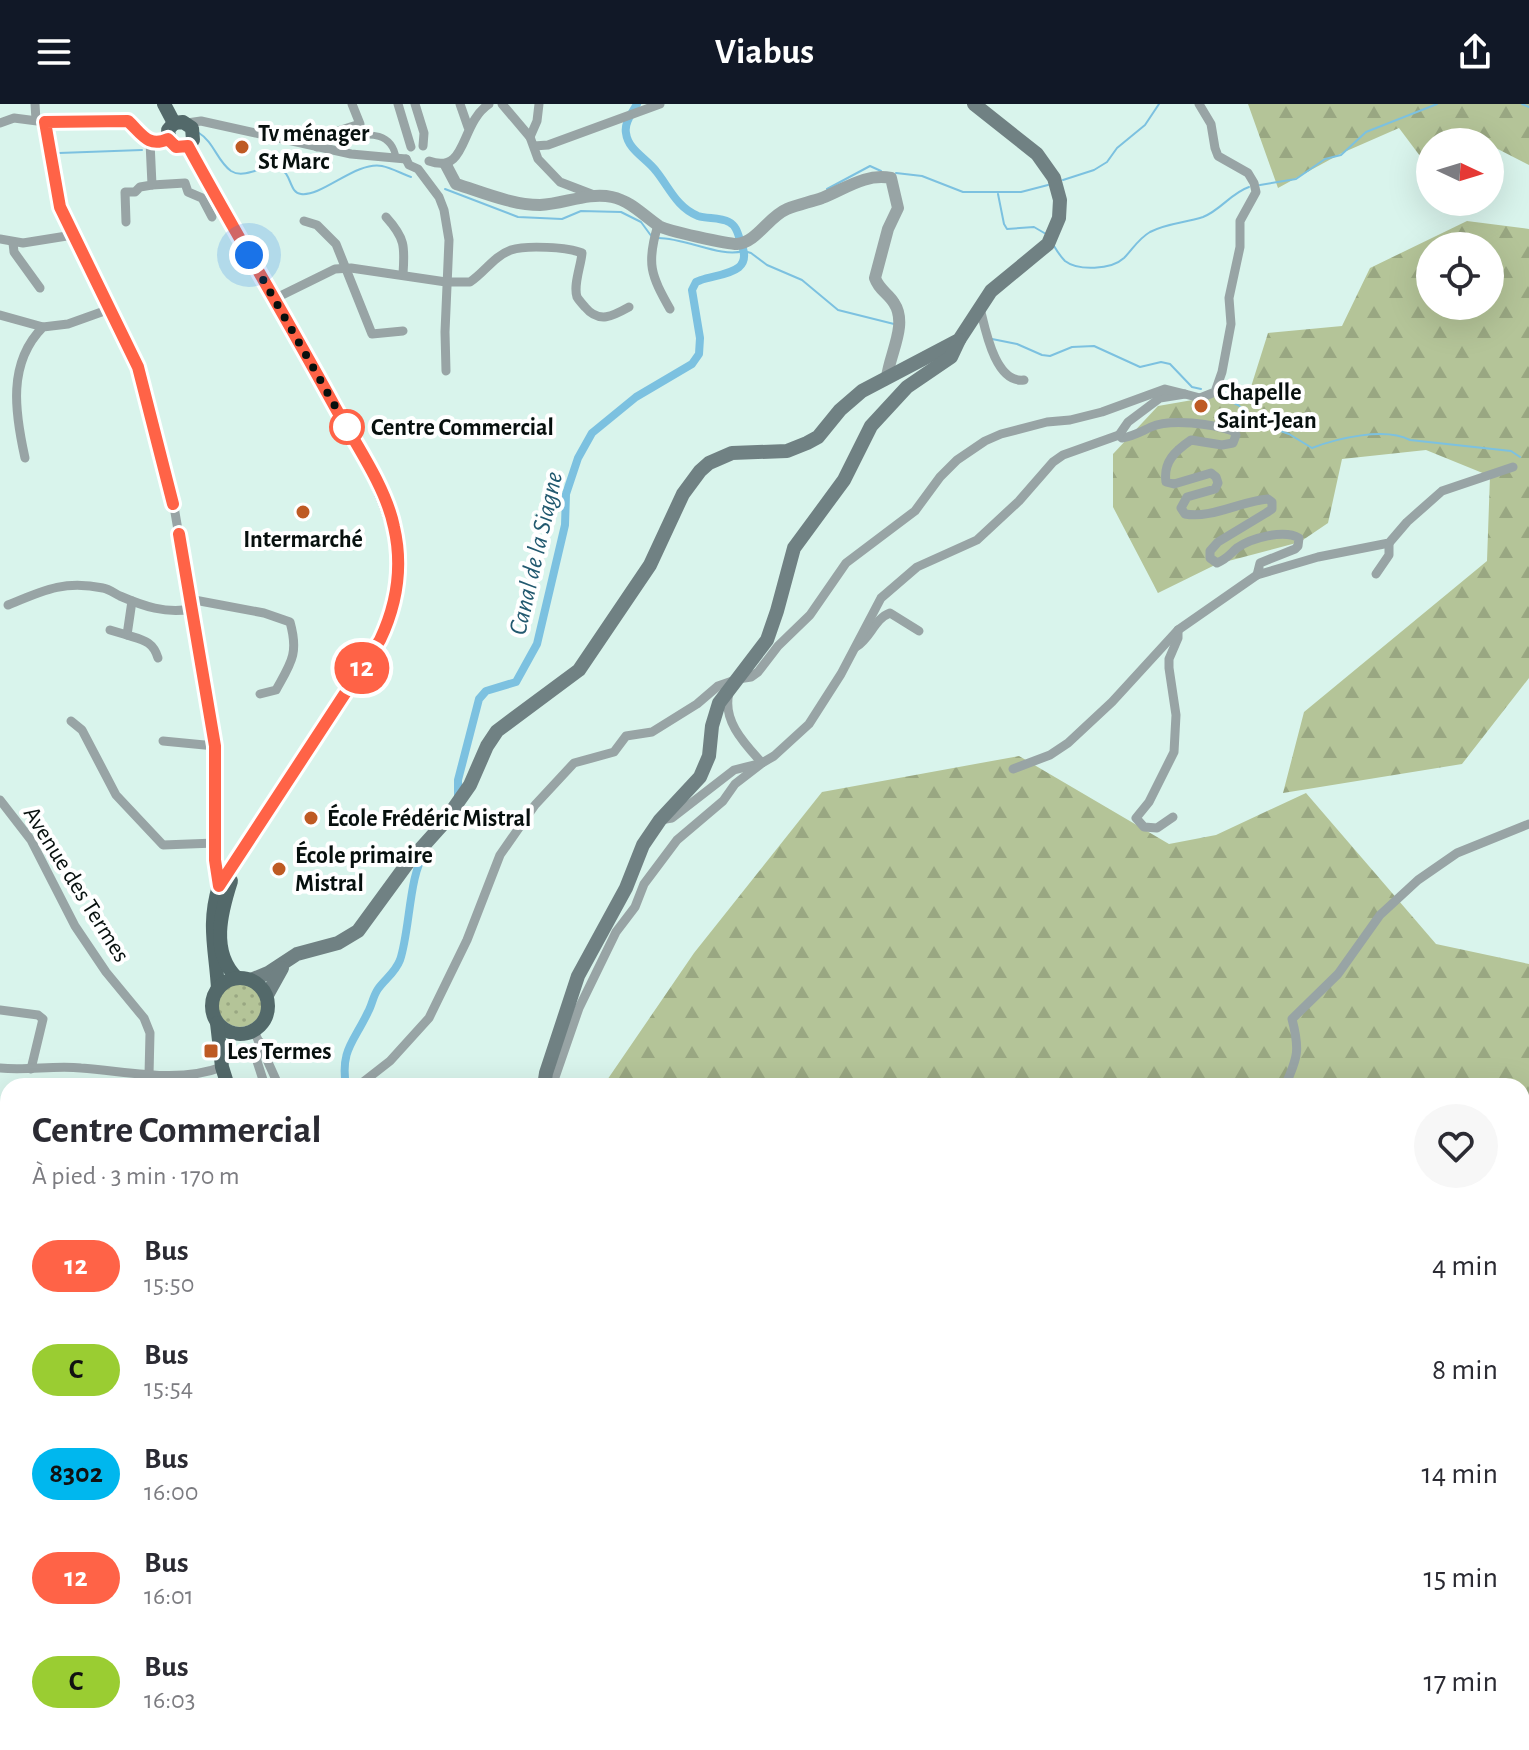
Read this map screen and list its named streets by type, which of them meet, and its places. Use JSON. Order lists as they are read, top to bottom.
{
  "streets": {
    "street": ["Avenue des Termes"]
  },
  "water": ["Canal de la Siagne"],
  "places": {
    "other": [
      "Tv ménager St Marc",
      "Chapelle Saint-Jean",
      "Centre Commercial",
      "Intermarché",
      "École Frédéric Mistral",
      "École primaire Mistral"
    ],
    "transit": ["Les Termes"]
  },
  "lines": ["bus line 12"],
  "north": "right",
  "page": {
    "header": "Viabus",
    "on_map": "12",
    "heading": ["Centre Commercial", "À pied · 3 min · 170 m"],
    "list": [
      {
        "mark": "12",
        "name": "Bus",
        "note": "15:50",
        "value": "4 min"
      },
      {
        "mark": "C",
        "name": "Bus",
        "note": "15:54",
        "value": "8 min"
      },
      {
        "mark": "8302",
        "name": "Bus",
        "note": "16:00",
        "value": "14 min"
      },
      {
        "mark": "12",
        "name": "Bus",
        "note": "16:01",
        "value": "15 min"
      },
      {
        "mark": "C",
        "name": "Bus",
        "note": "16:03",
        "value": "17 min"
      }
    ]
  }
}
